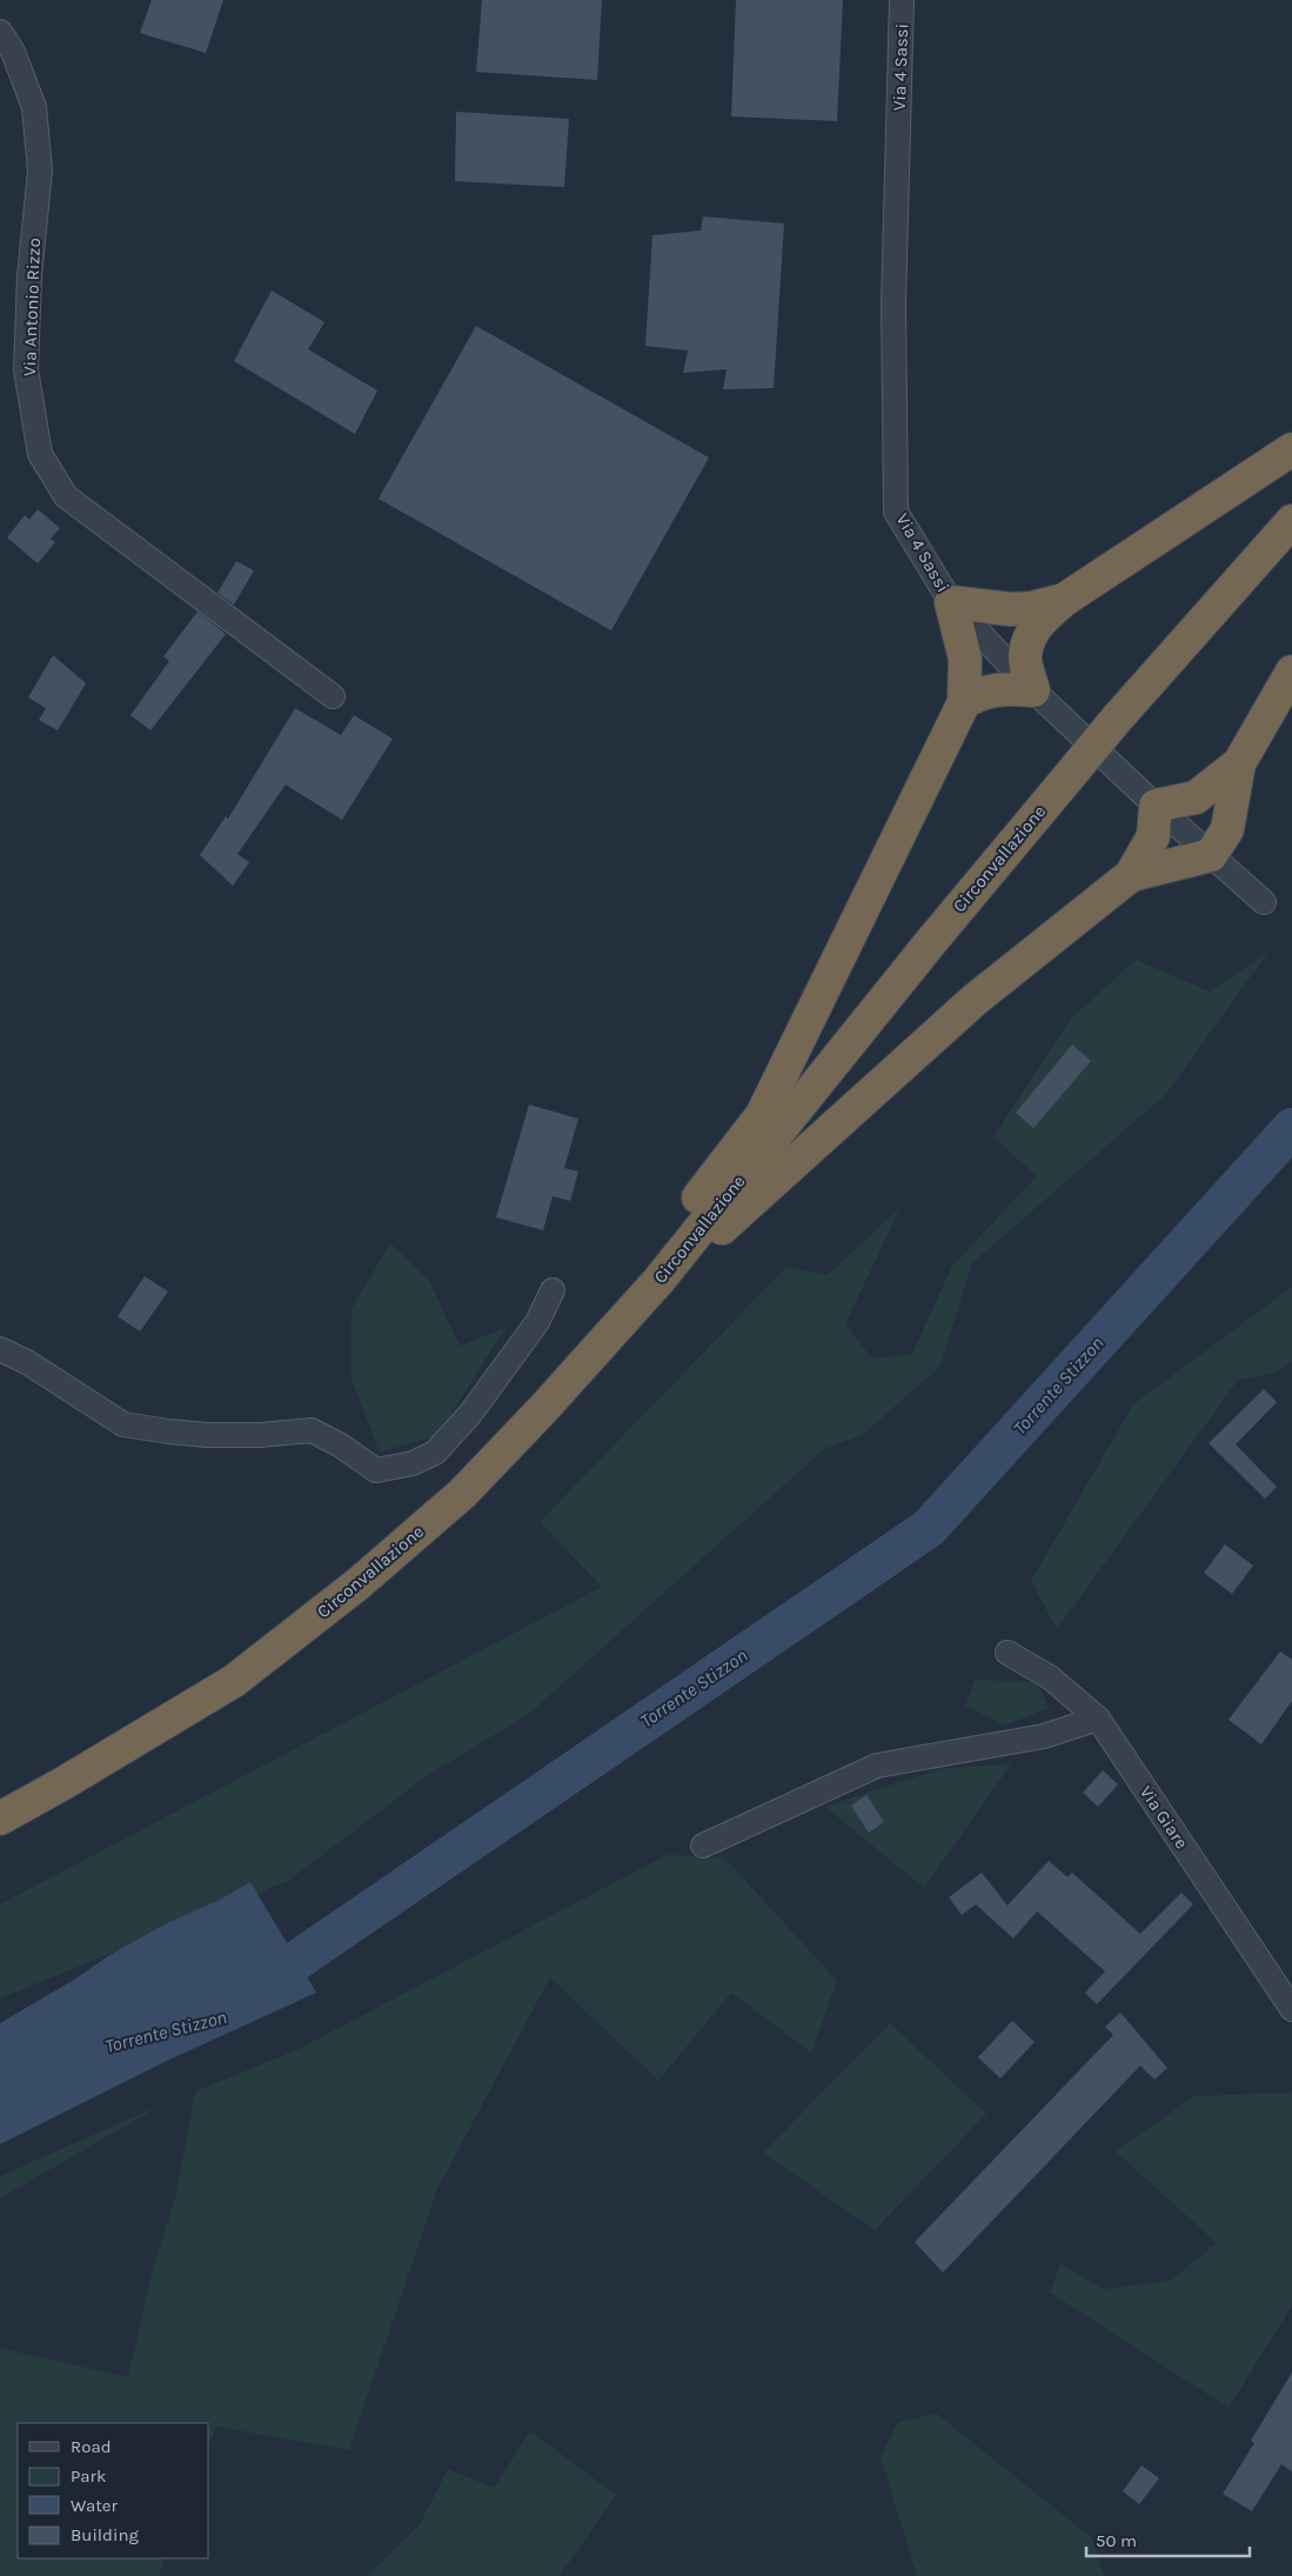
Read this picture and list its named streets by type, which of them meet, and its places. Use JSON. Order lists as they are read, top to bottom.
{
  "streets": {
    "highway": ["Circonvallazione"],
    "street": ["Via 4 Sassi", "Via Antonio Rizzo", "Via Giare"]
  },
  "water": ["Torrente Stizzon"],
  "legend": [
    "Road",
    "Park",
    "Water",
    "Building"
  ],
  "scale_bar": "50 m"
}
